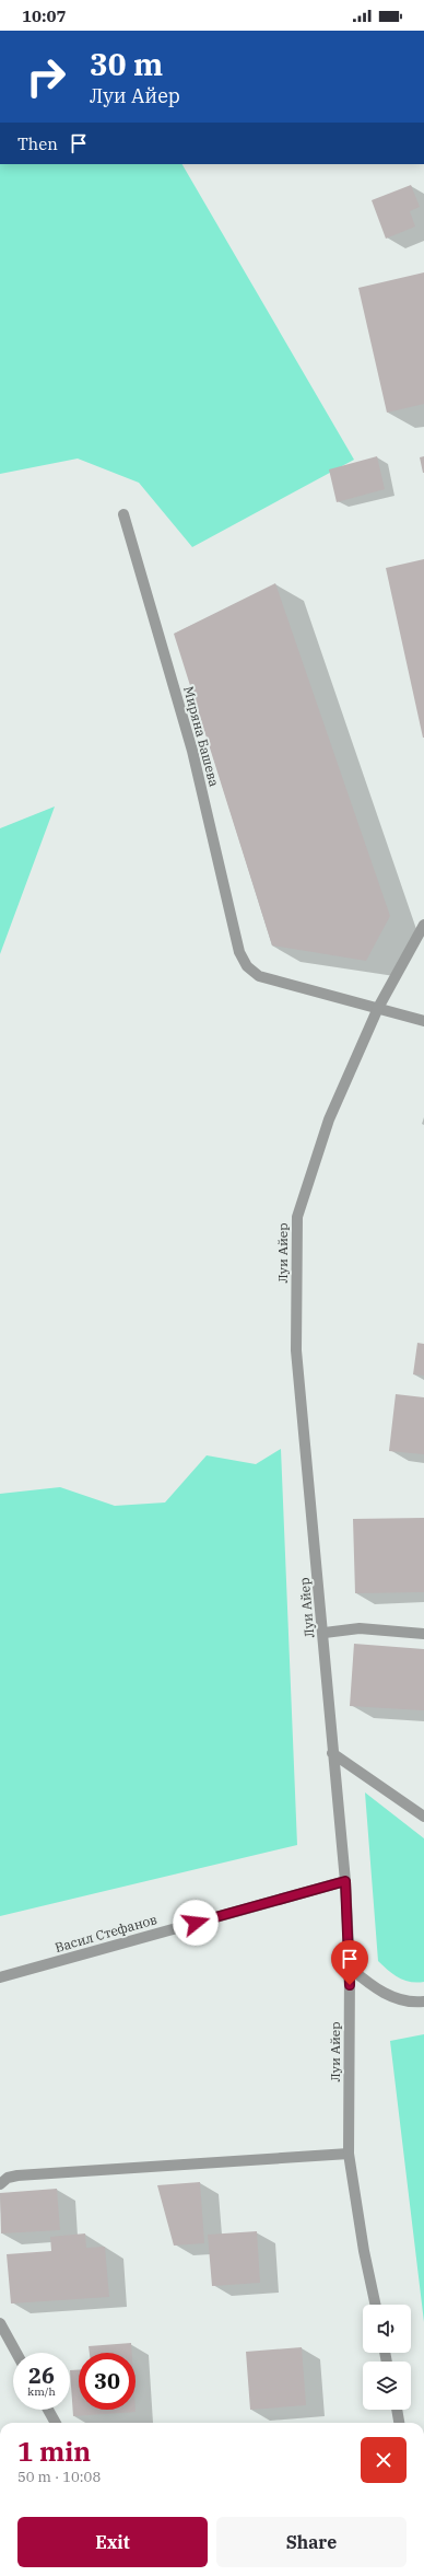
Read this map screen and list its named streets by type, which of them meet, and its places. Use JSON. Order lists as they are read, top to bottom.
{
  "streets": {
    "street": ["Миряна Башева", "Луи Айер", "Васил Стефанов"]
  },
  "crossings": [
    ["Миряна Башева", "Луи Айер"],
    ["Луи Айер", "Васил Стефанов"]
  ],
  "page": {
    "status": "10:07",
    "turn": ["30 m", "Луи Айер"],
    "then": "Then",
    "speed": "26 km/h",
    "limit": "30",
    "heading": ["1 min", "50 m · 10:08"],
    "buttons": ["Exit", "Share"]
  }
}
